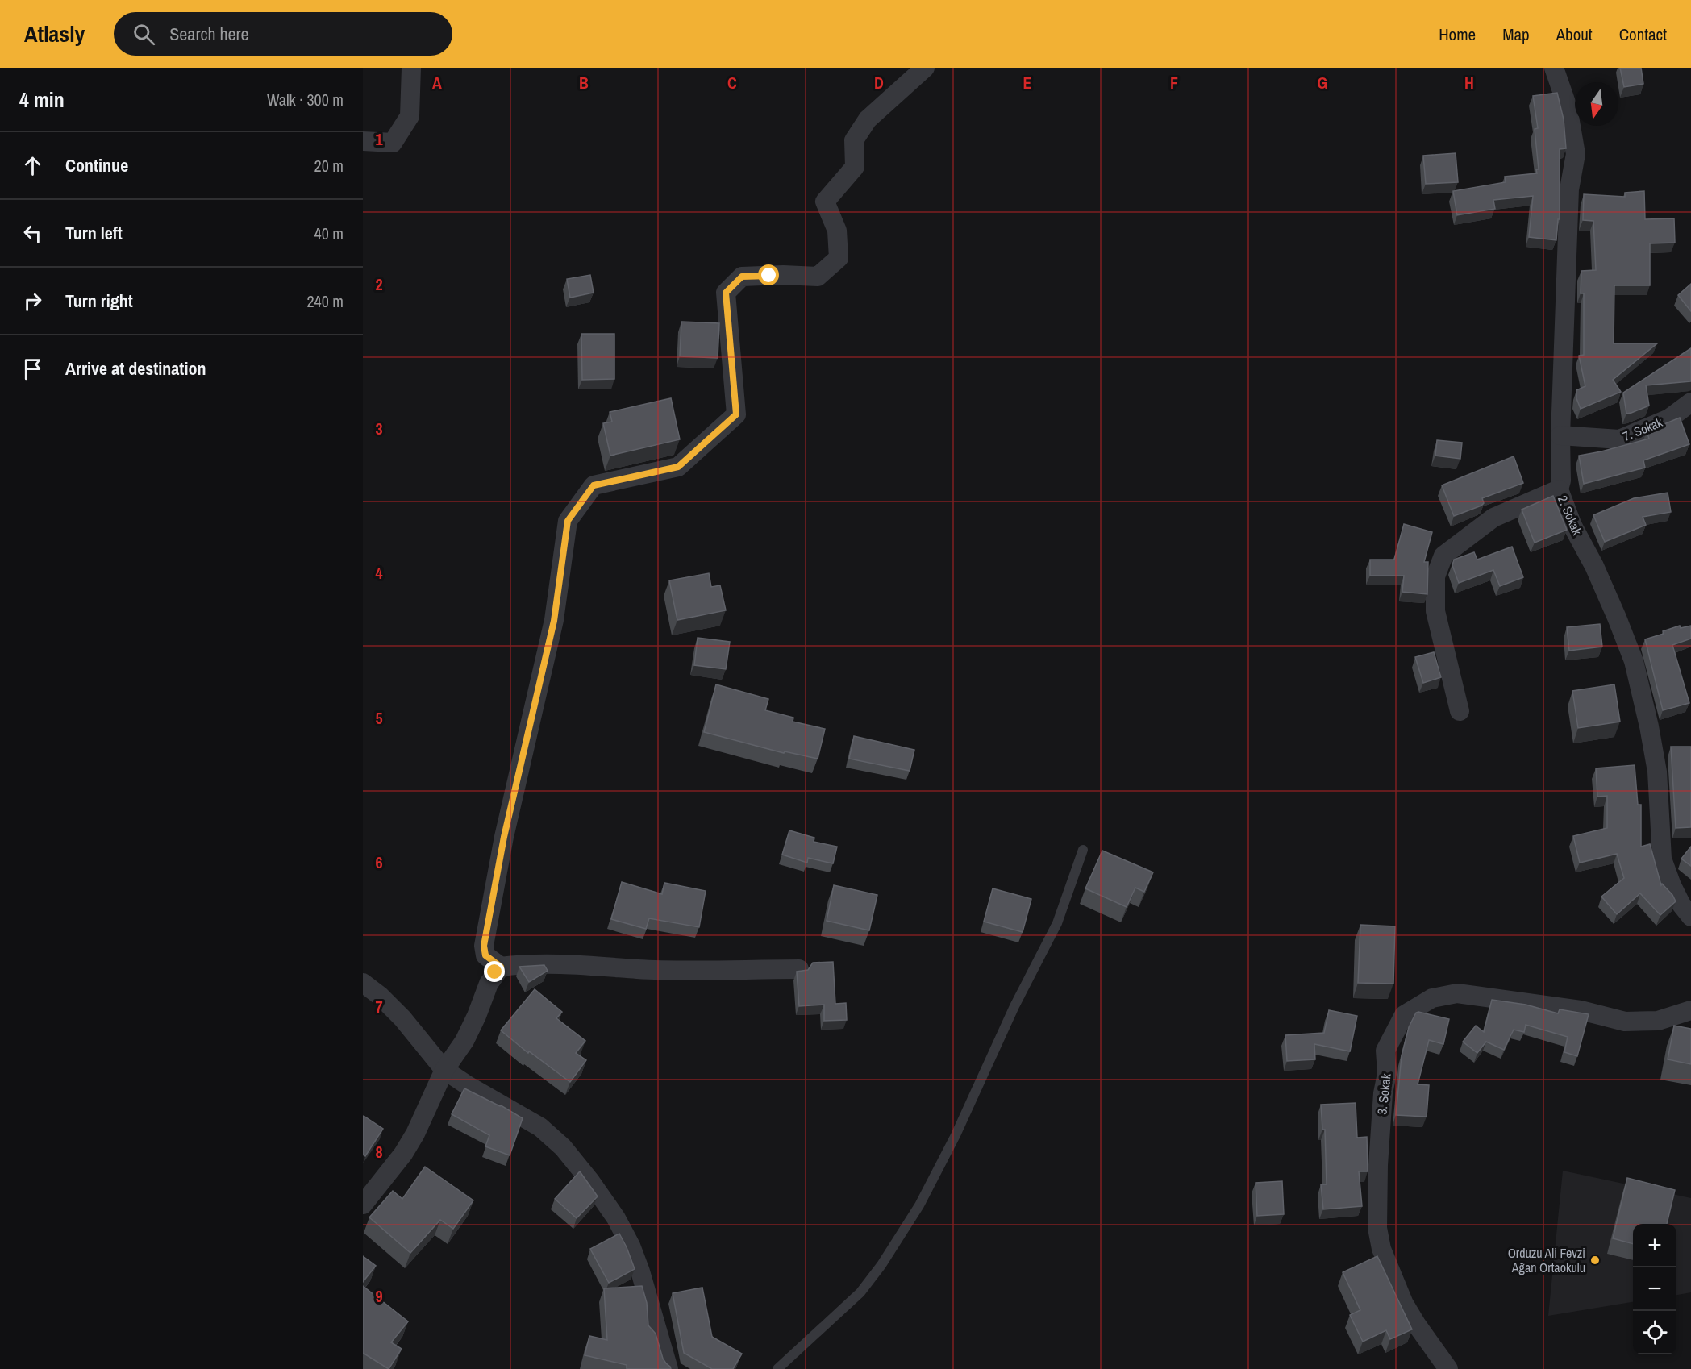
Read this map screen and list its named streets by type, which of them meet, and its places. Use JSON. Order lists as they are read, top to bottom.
{
  "streets": {
    "street": ["7. Sokak", "2. Sokak", "3. Sokak"]
  },
  "crossings": [
    ["7. Sokak", "2. Sokak"]
  ],
  "places": ["Orduzu Ali Fevzi Ağan Ortaokulu"],
  "north": "bottom",
  "page": {
    "header": "Atlasly",
    "search": "Search here",
    "nav": [
      "Home",
      "Map",
      "About",
      "Contact"
    ],
    "heading": ["4 min", "Walk · 300 m"],
    "list": [
      ["Continue", "20 m"],
      ["Turn left", "40 m"],
      ["Turn right", "240 m"],
      "Arrive at destination"
    ],
    "map_buttons": ["+", "−"]
  },
  "grid": {
    "columns": [
      "A",
      "B",
      "C",
      "D",
      "E",
      "F",
      "G",
      "H"
    ],
    "rows": [
      "1",
      "2",
      "3",
      "4",
      "5",
      "6",
      "7",
      "8",
      "9"
    ]
  }
}
